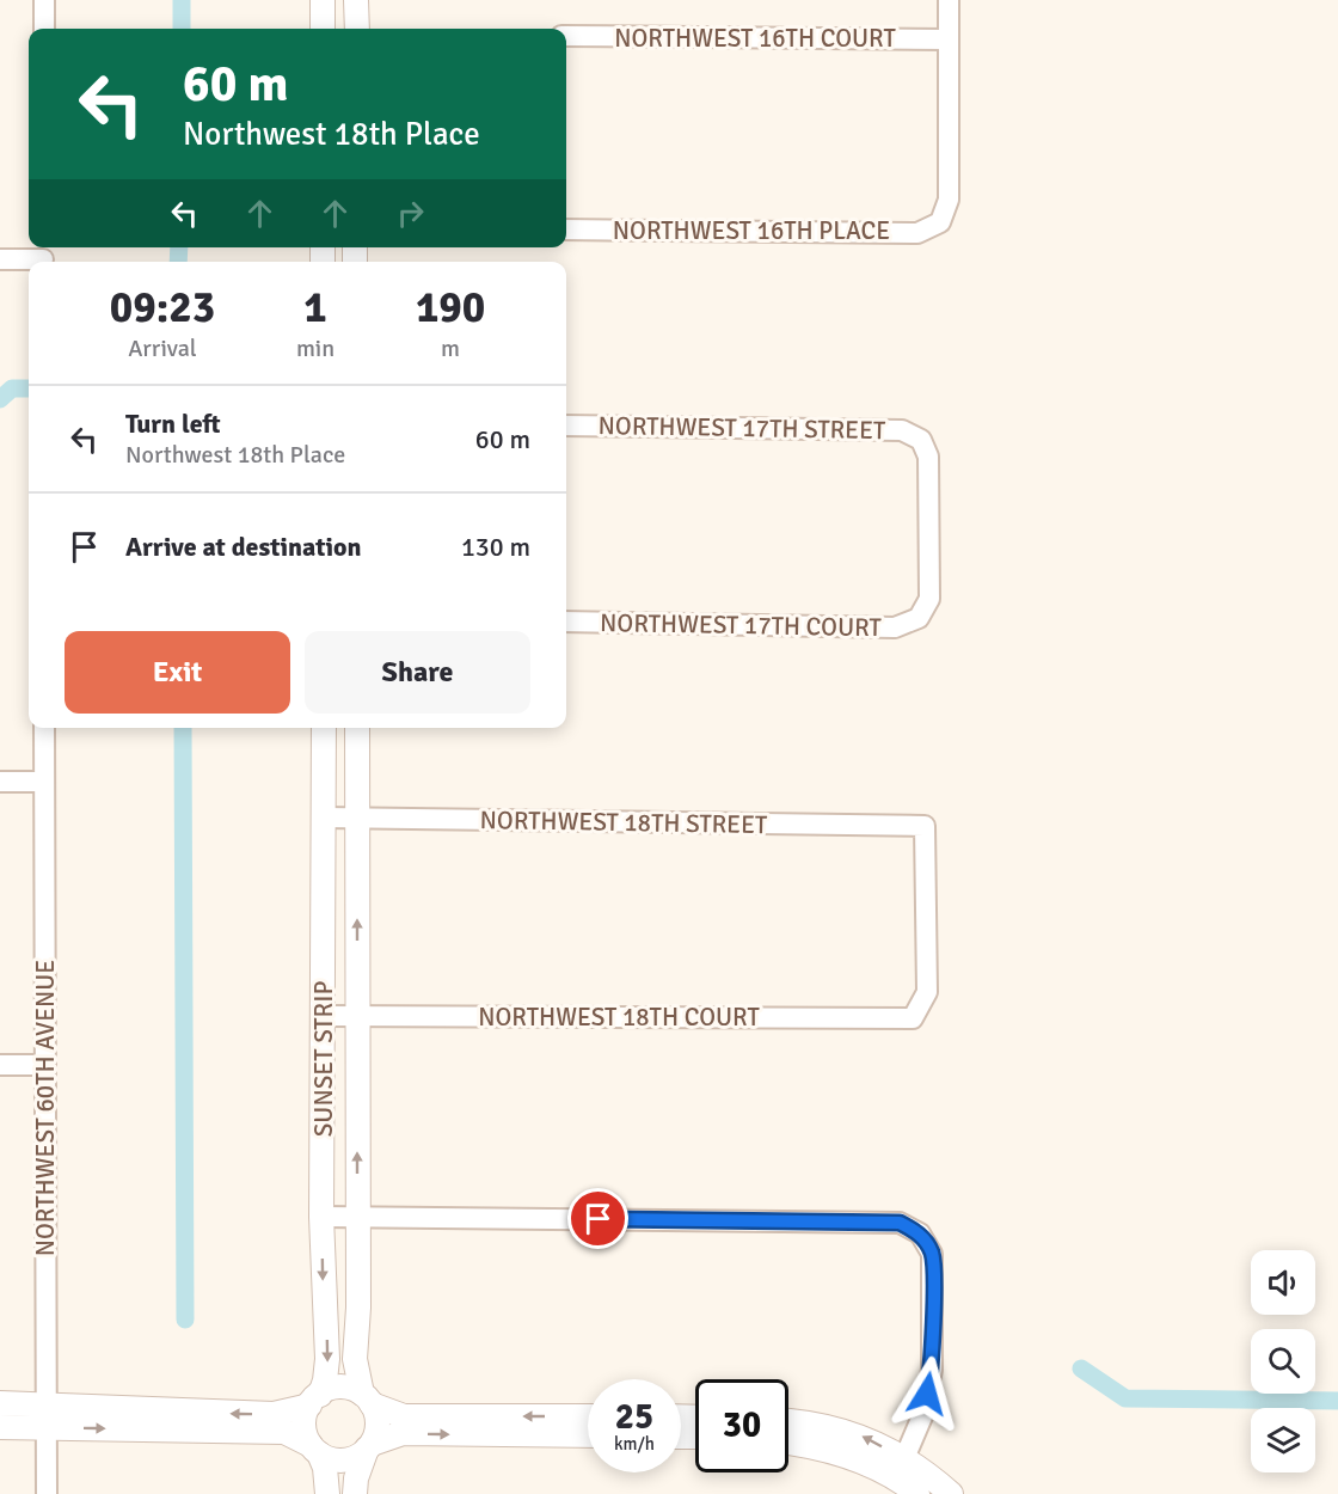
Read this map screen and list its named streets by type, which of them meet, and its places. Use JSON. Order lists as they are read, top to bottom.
{
  "streets": {
    "street": [
      "NORTHWEST 16TH COURT",
      "NORTHWEST 16TH PLACE",
      "NORTHWEST 17TH STREET",
      "NORTHWEST 17TH COURT",
      "NORTHWEST 18TH STREET",
      "NORTHWEST 18TH COURT",
      "SUNSET STRIP",
      "NORTHWEST 60TH AVENUE"
    ]
  },
  "crossings": [
    ["NORTHWEST 16TH COURT", "NORTHWEST 16TH PLACE"],
    ["NORTHWEST 17TH STREET", "NORTHWEST 17TH COURT"],
    ["NORTHWEST 18TH STREET", "NORTHWEST 18TH COURT"],
    ["NORTHWEST 18TH STREET", "SUNSET STRIP"],
    ["NORTHWEST 18TH COURT", "SUNSET STRIP"]
  ],
  "page": {
    "turn": ["60 m", "Northwest 18th Place"],
    "eta": [
      "09:23",
      "Arrival",
      "1",
      "min",
      "190",
      "m"
    ],
    "list": [
      {
        "name": "Turn left",
        "note": "Northwest 18th Place",
        "value": "60 m"
      },
      {
        "name": "Arrive at destination",
        "value": "130 m"
      }
    ],
    "buttons": ["Exit", "Share"],
    "speed": "25 km/h",
    "limit": "30"
  }
}
